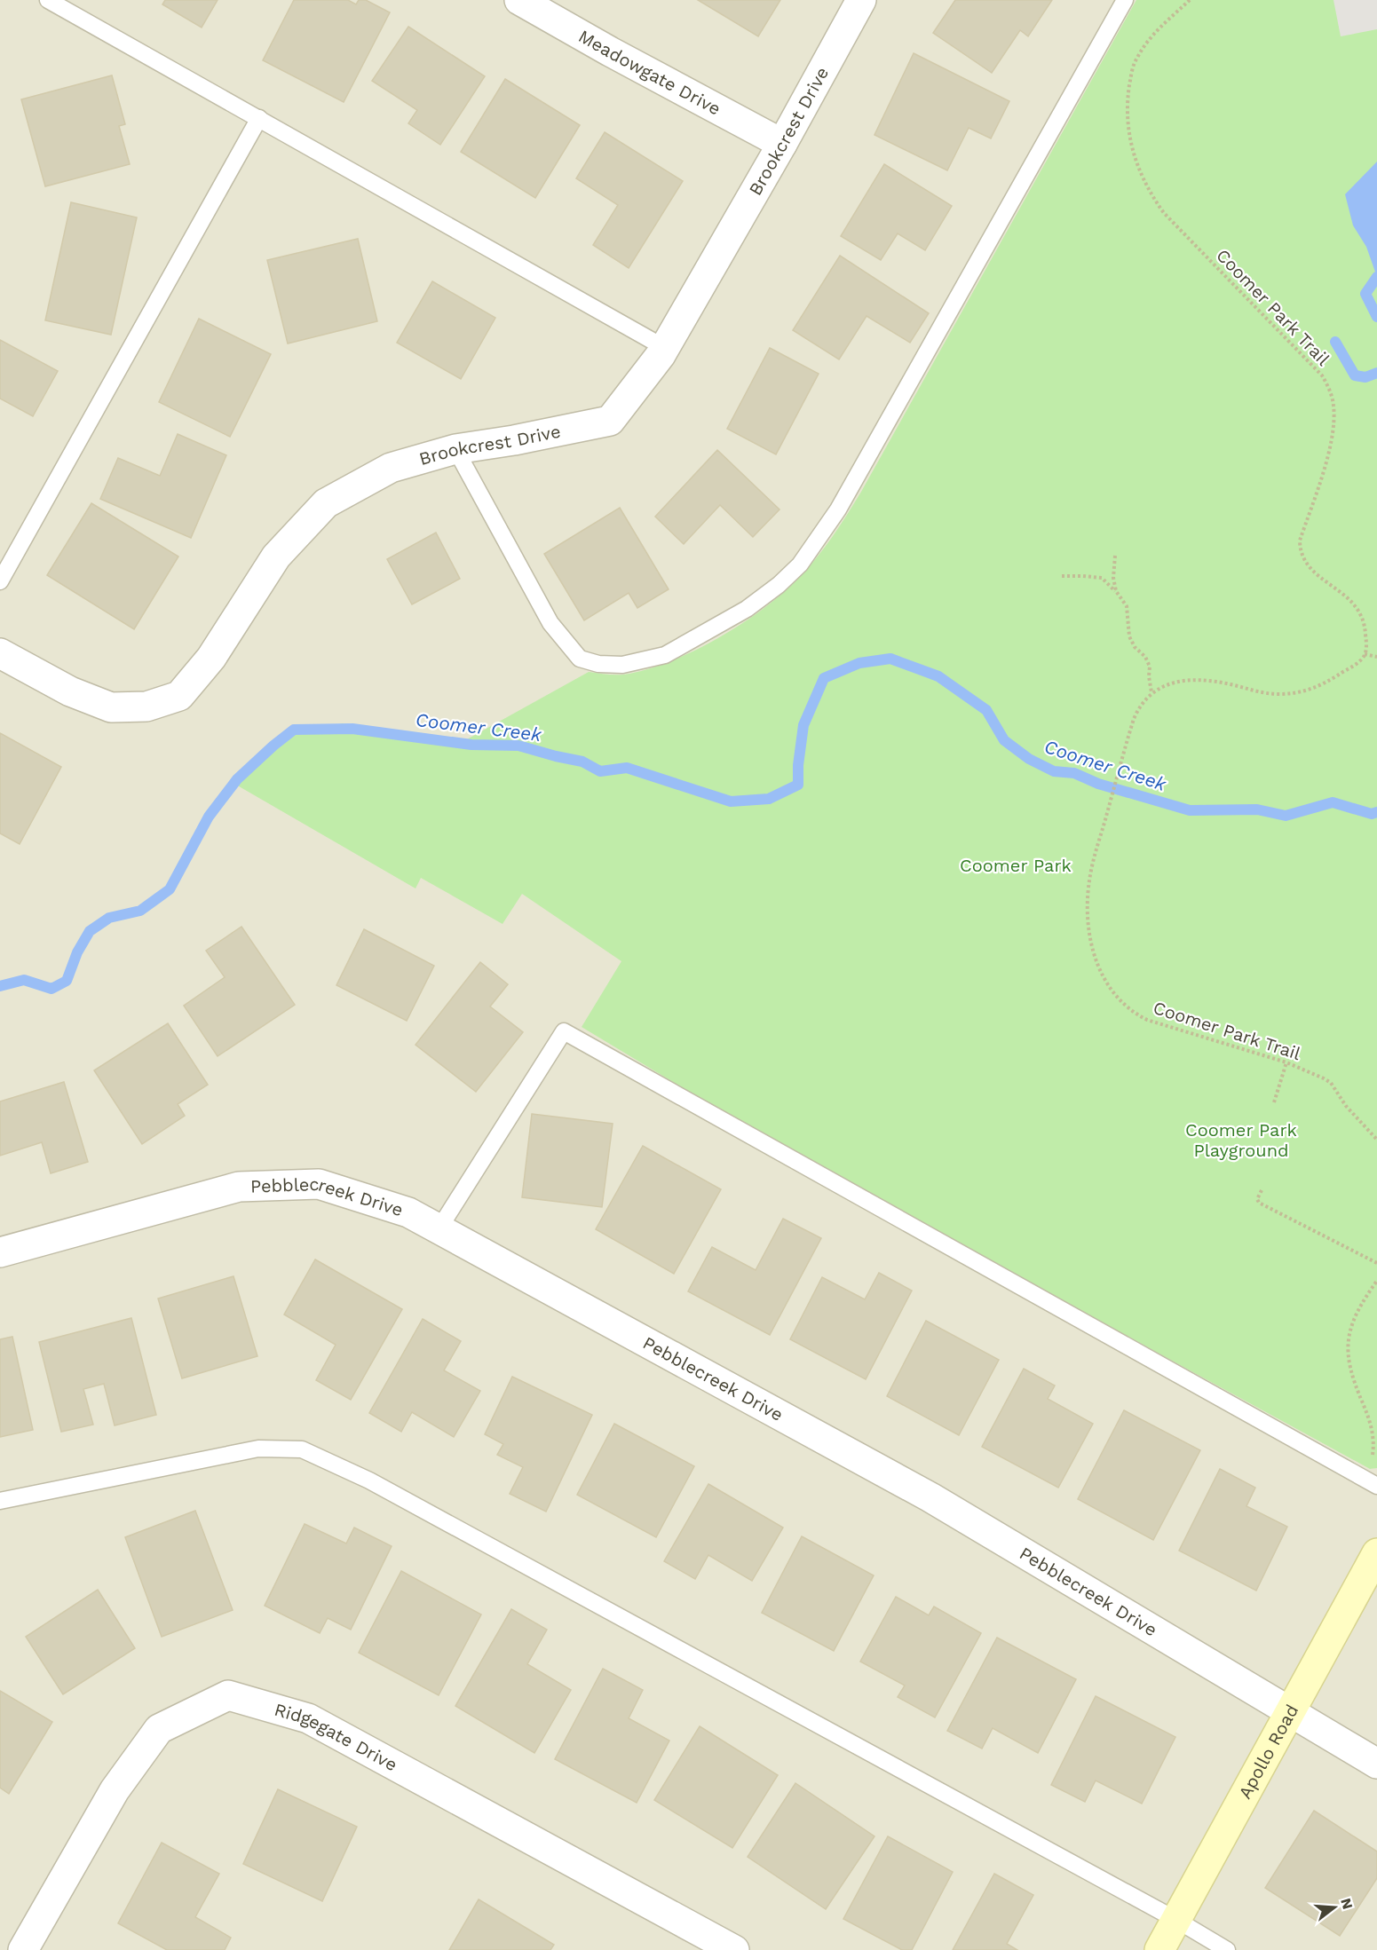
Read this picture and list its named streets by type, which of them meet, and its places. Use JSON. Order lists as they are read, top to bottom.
{
  "streets": {
    "street": [
      "Meadowgate Drive",
      "Brookcrest Drive",
      "Pebblecreek Drive",
      "Ridgegate Drive",
      "Apollo Road"
    ],
    "path": ["Coomer Park Trail"]
  },
  "crossings": [
    ["Meadowgate Drive", "Brookcrest Drive"],
    ["Pebblecreek Drive", "Apollo Road"]
  ],
  "water": ["Coomer Creek"],
  "parks": ["Coomer Park", "Coomer Park Playground"],
  "north": "right"
}
